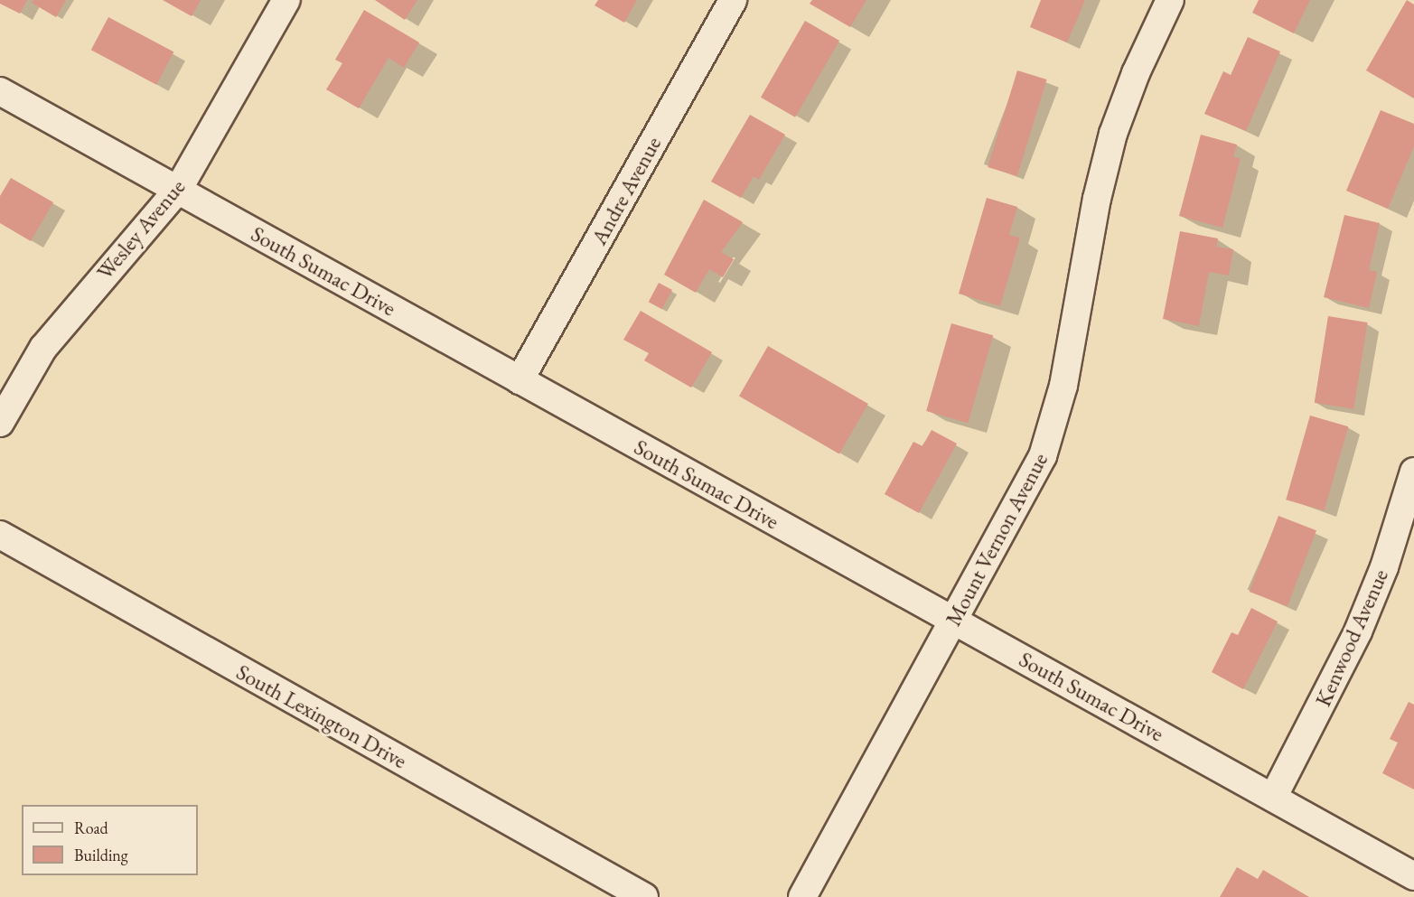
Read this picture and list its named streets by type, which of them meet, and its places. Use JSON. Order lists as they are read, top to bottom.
{
  "streets": {
    "street": [
      "Andre Avenue",
      "Wesley Avenue",
      "South Sumac Drive",
      "Mount Vernon Avenue",
      "Kenwood Avenue",
      "South Lexington Drive"
    ]
  },
  "crossings": [
    ["Andre Avenue", "South Sumac Drive"],
    ["Wesley Avenue", "South Sumac Drive"],
    ["South Sumac Drive", "Mount Vernon Avenue"],
    ["South Sumac Drive", "Kenwood Avenue"]
  ],
  "legend": ["Road", "Building"]
}
